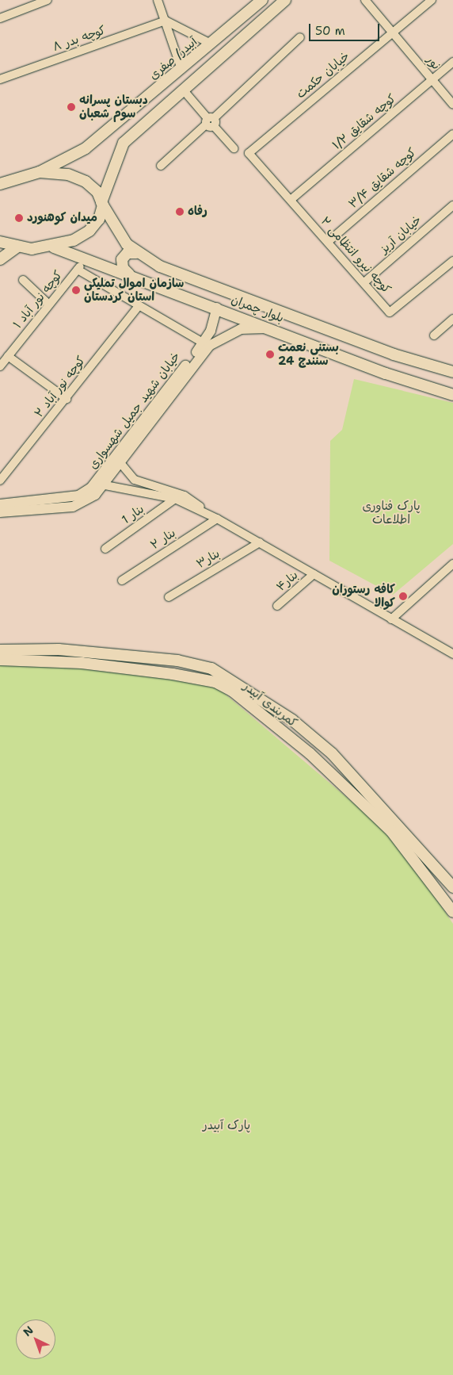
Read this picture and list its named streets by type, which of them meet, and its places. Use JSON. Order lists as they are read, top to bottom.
{
  "streets": {
    "main road": ["آبیدر/ صفری", "بلوار چمران", "کمربندی آبیدر"],
    "street": [
      "کوچه بدر ۸",
      "نور",
      "خیابان حکمت",
      "کوچه شقایق ۱/۲",
      "کوچه شقایق ۳/۴",
      "خیابان آریز",
      "کوچه نیرو انتظامی ۲",
      "کوچه نور آباد ۱",
      "کوچه نور آباد ۲",
      "خیابان شهید جمیل شهسواری",
      "بنار 1",
      "بنار ۲",
      "بنار۳",
      "بنار۴"
    ]
  },
  "crossings": [
    ["نور", "خیابان حکمت"],
    ["نور", "کوچه شقایق ۱/۲"],
    ["خیابان حکمت", "کوچه نیرو انتظامی ۲"],
    ["کوچه شقایق ۱/۲", "کوچه نیرو انتظامی ۲"],
    ["کوچه شقایق ۳/۴", "کوچه نیرو انتظامی ۲"],
    ["خیابان آریز", "کوچه نیرو انتظامی ۲"],
    ["کوچه نور آباد ۱", "کوچه نور آباد ۲"],
    ["بلوار چمران", "خیابان شهید جمیل شهسواری"],
    ["خیابان شهید جمیل شهسواری", "بنار 1"],
    ["خیابان شهید جمیل شهسواری", "بنار ۲"],
    ["خیابان شهید جمیل شهسواری", "بنار۳"],
    ["خیابان شهید جمیل شهسواری", "بنار۴"]
  ],
  "parks": ["پارک فناوری اطلاعات", "پارک آبیدر"],
  "places": [
    "دبستان پسرانه سوم شعبان",
    "رفاه",
    "میدان کوهنورد",
    "سازمان اموال تملیکی استان کردستان",
    "بستنی نعمت سنندج 24",
    "کافه رستوران کوالا"
  ],
  "scale_bar": "50 m",
  "north": "top left"
}
